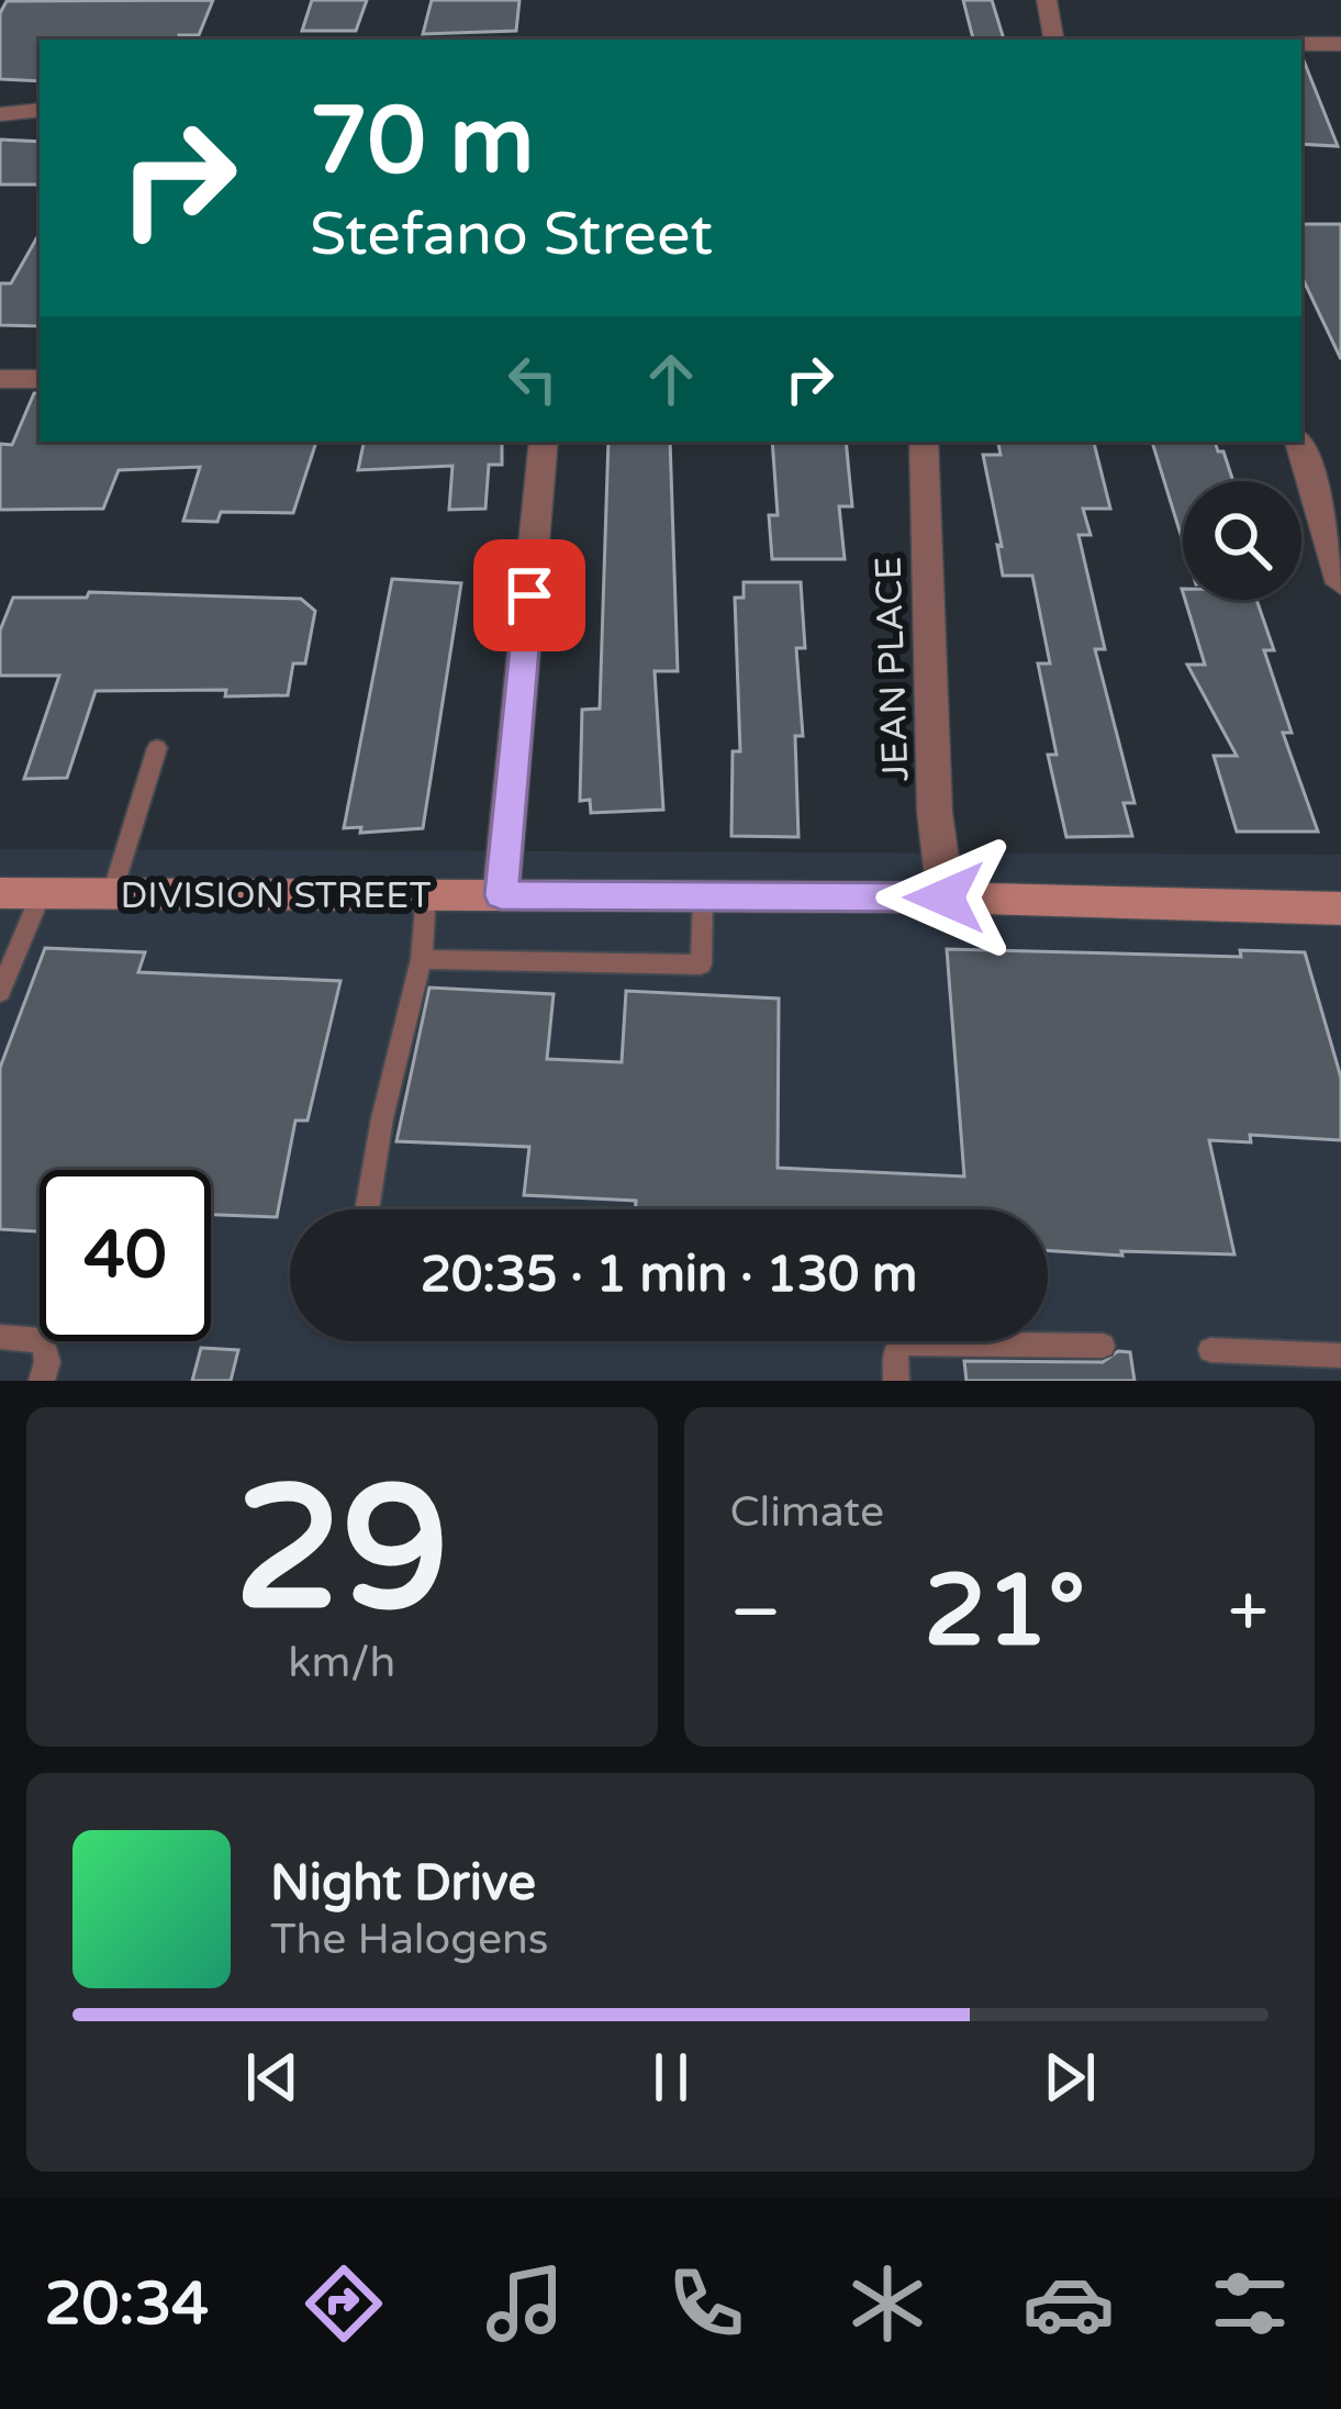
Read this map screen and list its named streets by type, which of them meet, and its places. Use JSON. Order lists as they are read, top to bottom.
{
  "streets": {
    "street": ["JEAN PLACE", "DIVISION STREET"]
  },
  "crossings": [
    ["JEAN PLACE", "DIVISION STREET"]
  ],
  "page": {
    "turn": ["70 m", "Stefano Street"],
    "limit": "40",
    "trip": "20:35 · 1 min · 130 m",
    "tile": [
      ["29", "km/h"],
      "Climate"
    ],
    "heat": ["−", "21°", "+"],
    "song": ["Night Drive", "The Halogens"],
    "tabs": "20:34"
  }
}
